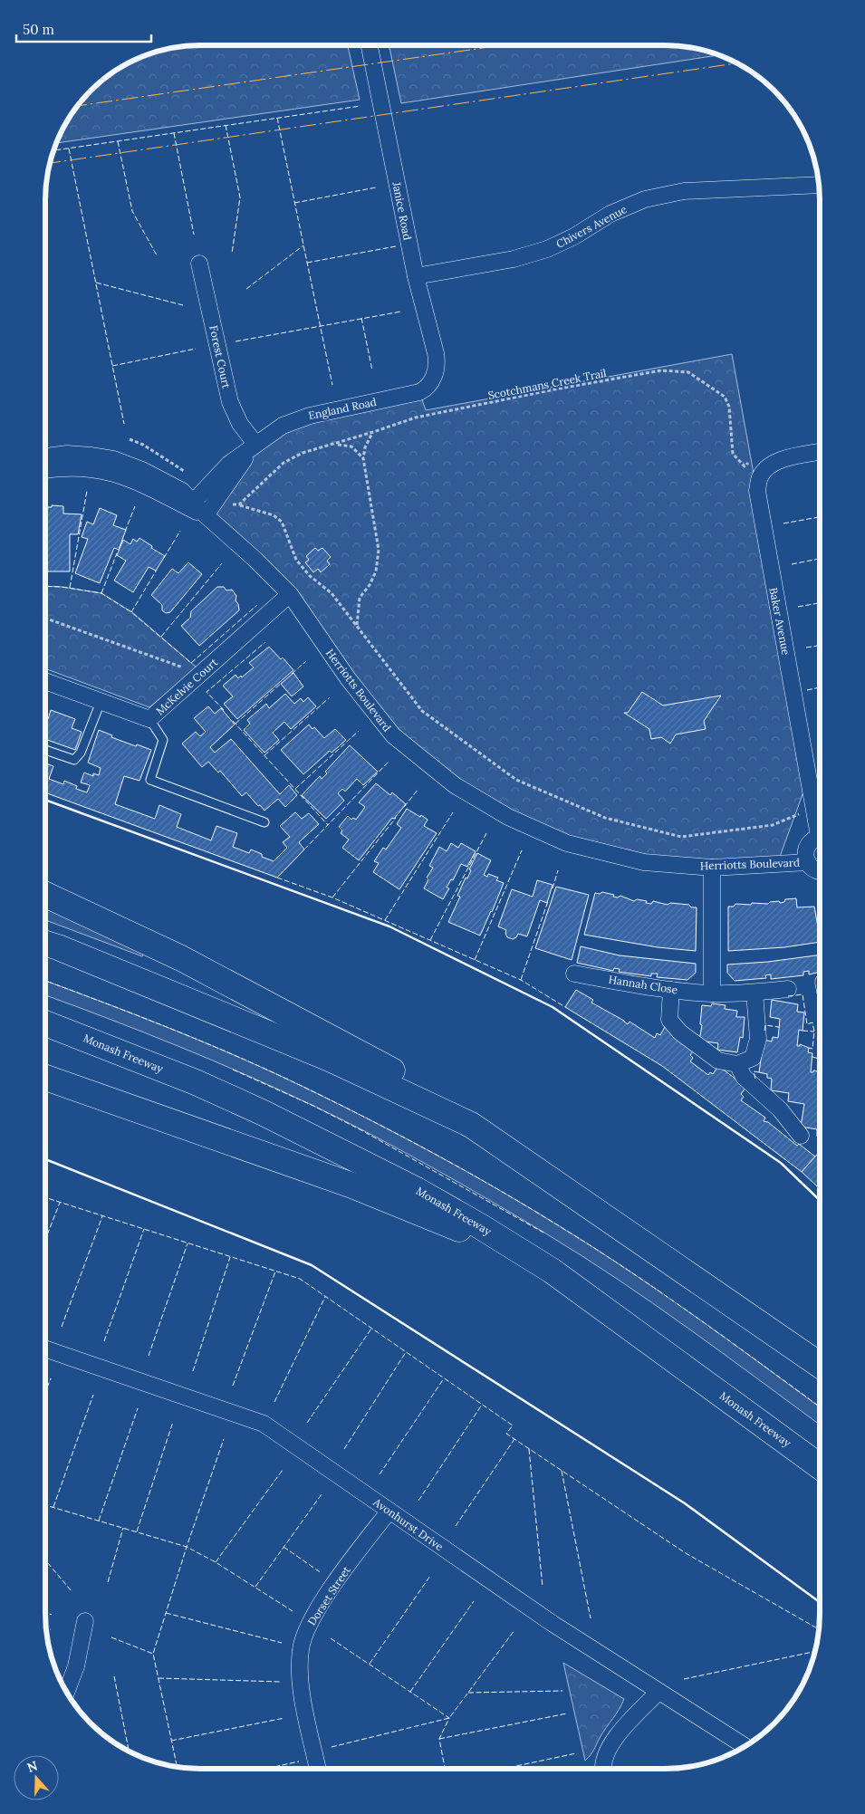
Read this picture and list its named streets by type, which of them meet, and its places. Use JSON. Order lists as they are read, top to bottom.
{
  "streets": {
    "highway": ["Monash Freeway"],
    "street": [
      "Janice Road",
      "Chivers Avenue",
      "Forest Court",
      "England Road",
      "Baker Avenue",
      "McKelvie Court",
      "Herriotts Boulevard",
      "Hannah Close",
      "Avonhurst Drive",
      "Dorset Street"
    ],
    "path": ["Scotchmans Creek Trail"]
  },
  "crossings": [
    ["Janice Road", "Chivers Avenue"],
    ["Janice Road", "England Road"],
    ["Forest Court", "England Road"],
    ["England Road", "Herriotts Boulevard"],
    ["McKelvie Court", "Herriotts Boulevard"],
    ["Avonhurst Drive", "Dorset Street"]
  ],
  "scale_bar": "50 m",
  "north": "top"
}
